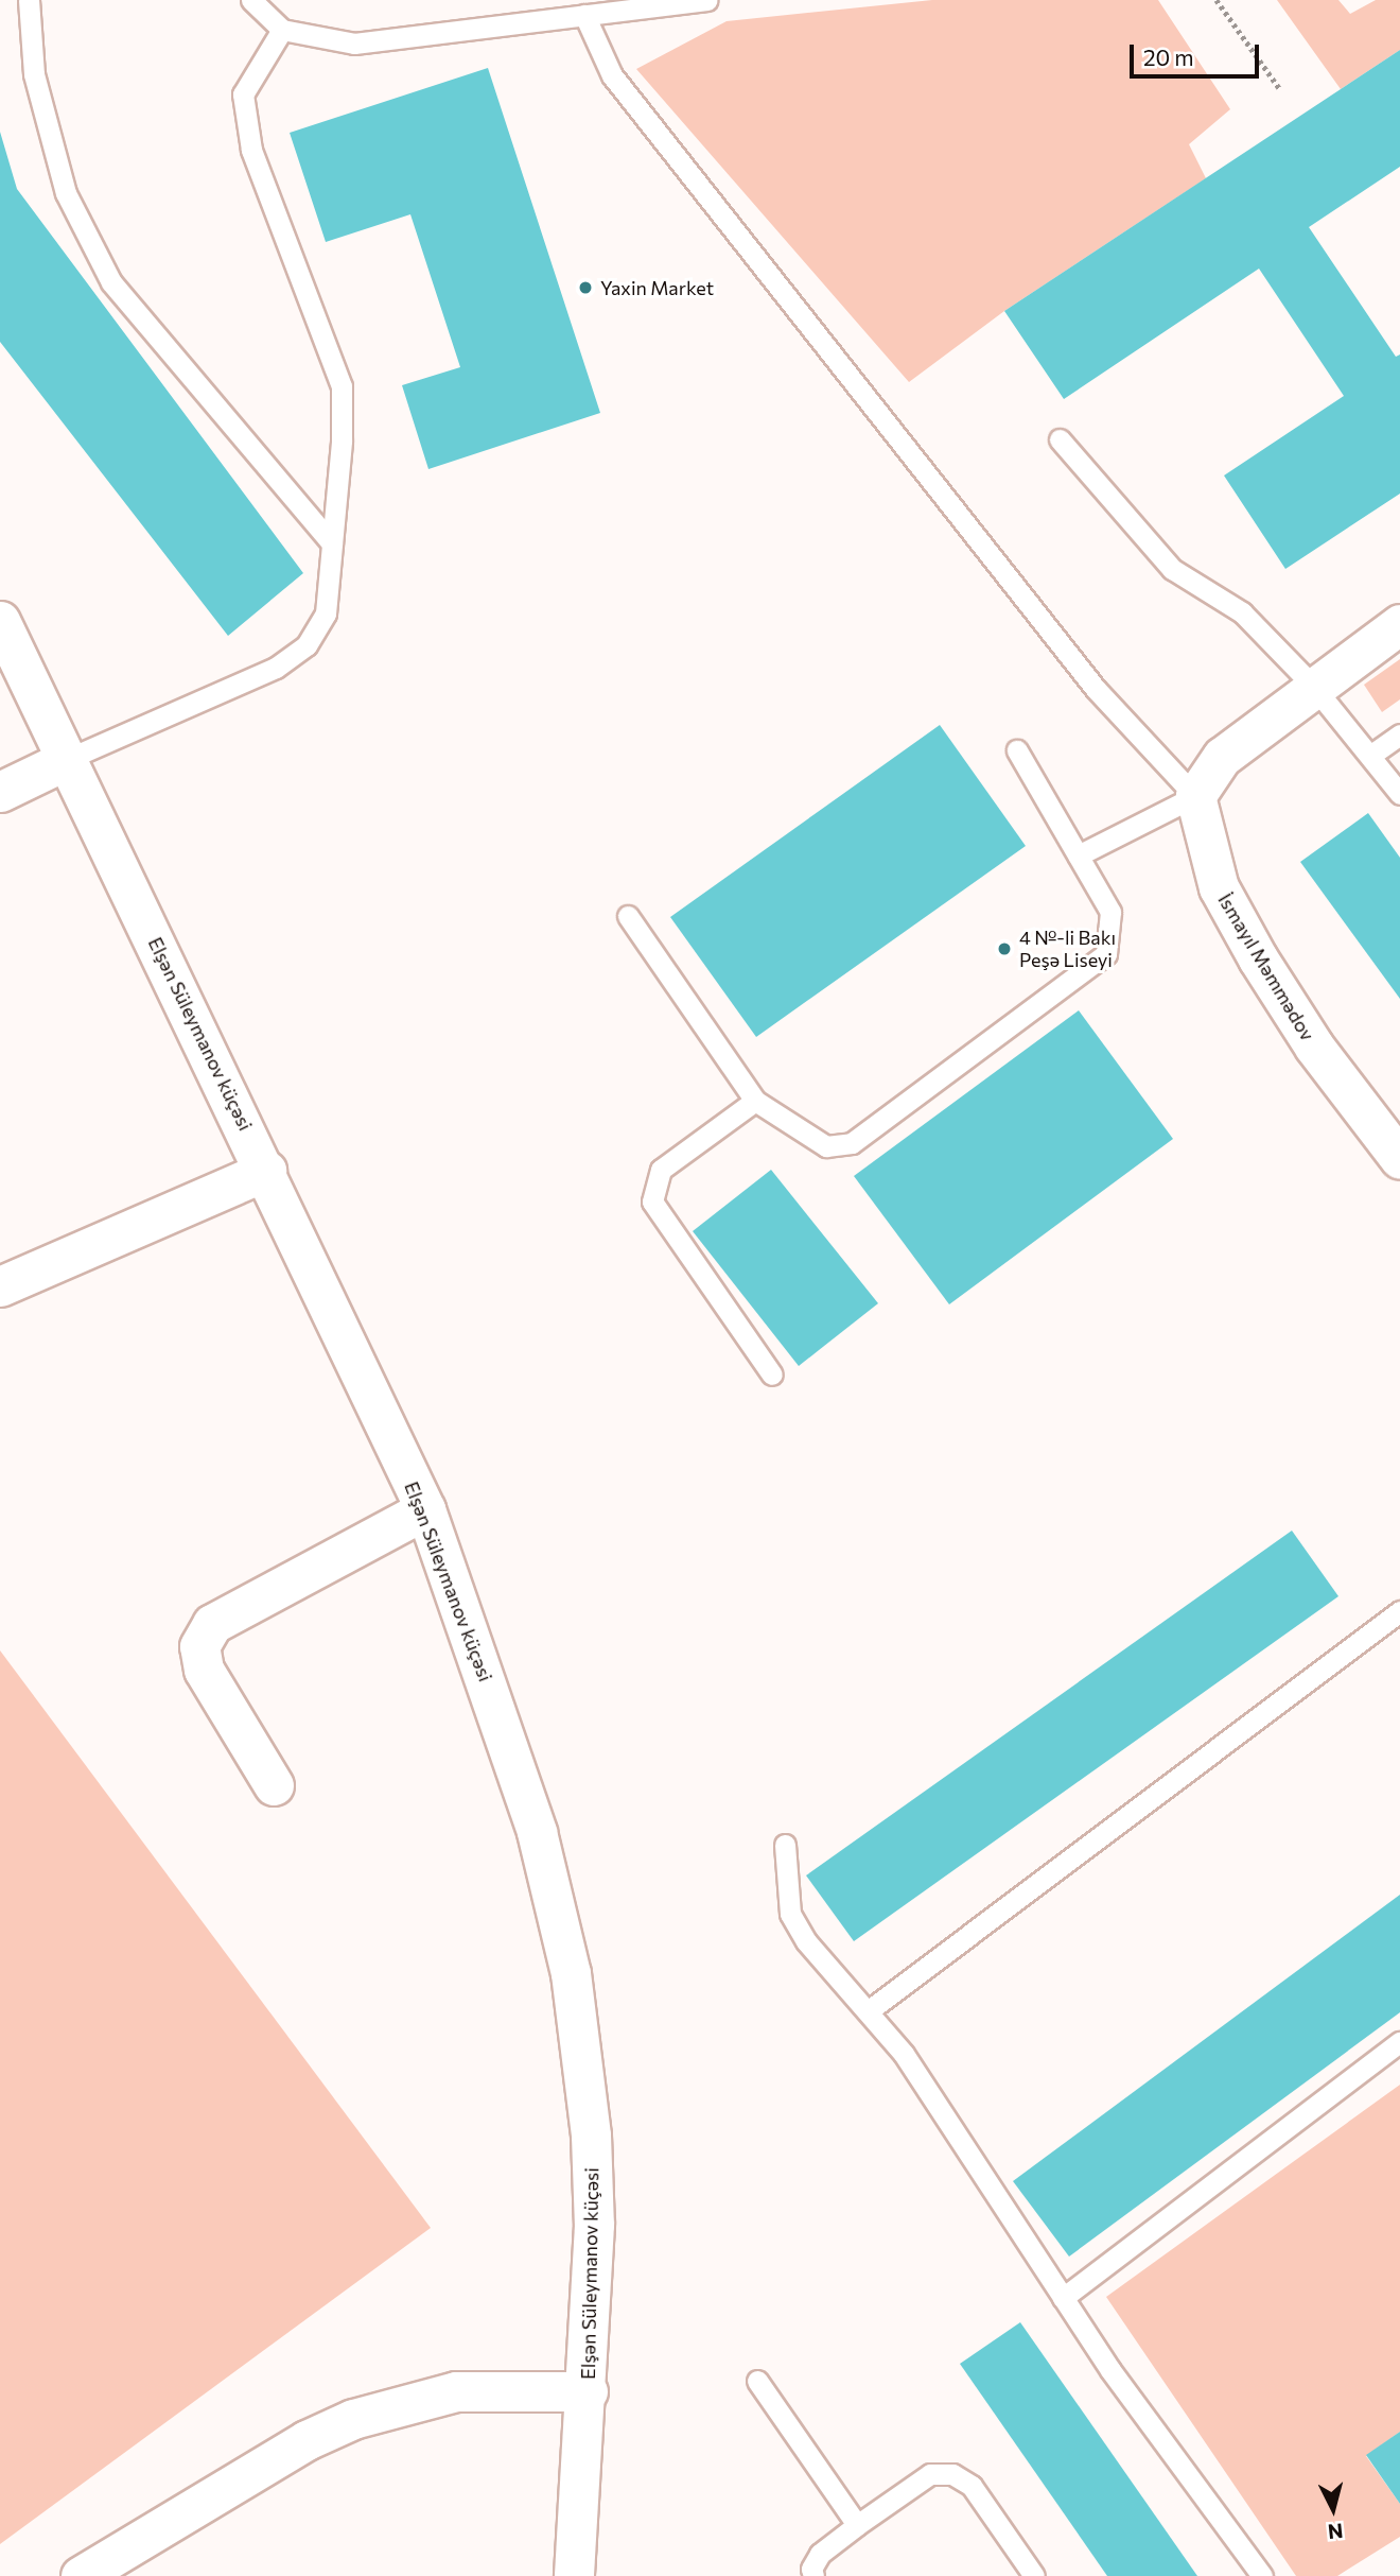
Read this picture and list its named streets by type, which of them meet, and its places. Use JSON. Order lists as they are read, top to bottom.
{
  "streets": {
    "street": ["İsmayıl Məmmədov", "Elşən Süleymanov küçəsi"]
  },
  "places": ["Yaxin Market", "4 №-li Bakı Peşə Liseyi"],
  "scale_bar": "20 m",
  "north": "bottom"
}
